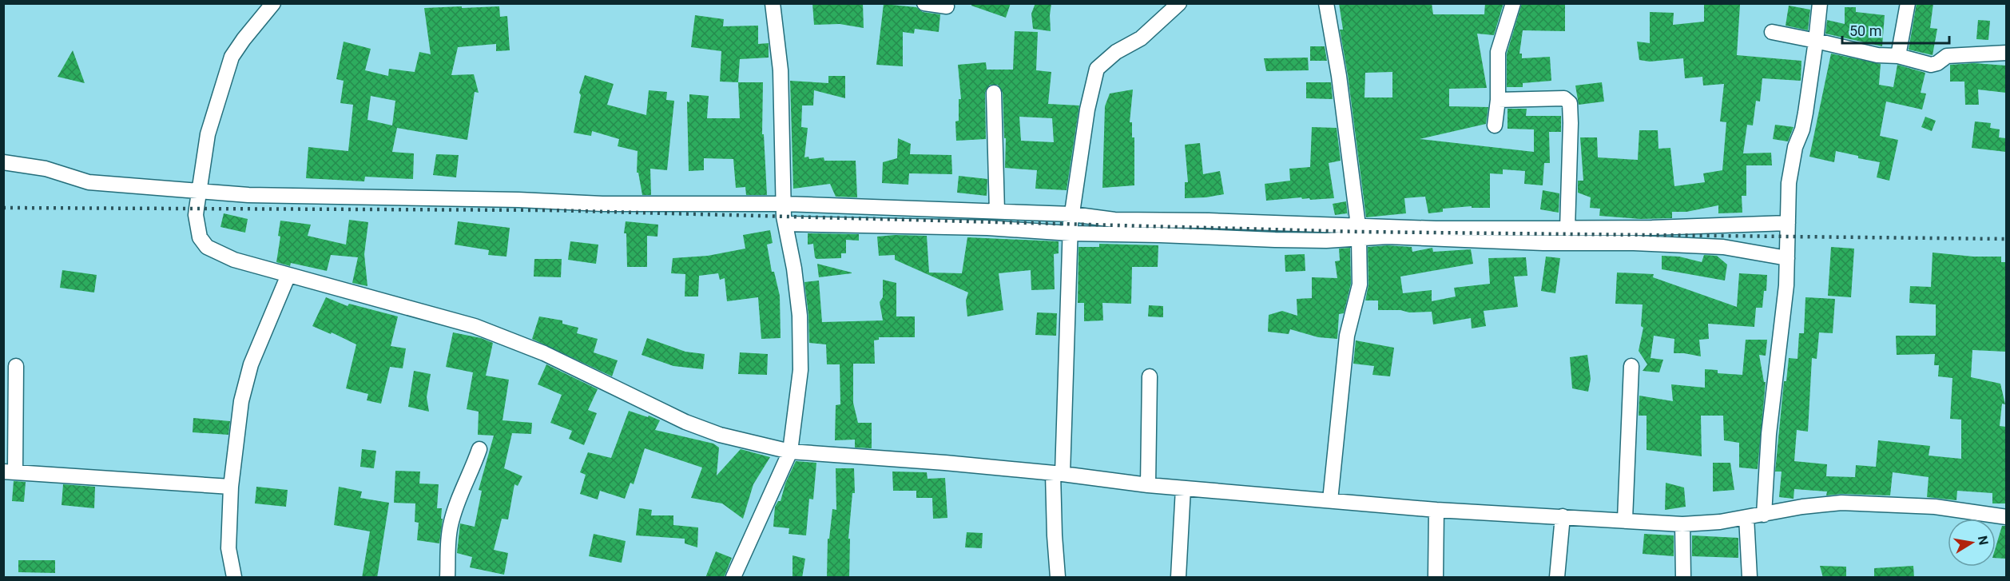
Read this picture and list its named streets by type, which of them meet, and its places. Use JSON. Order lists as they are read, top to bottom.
{
  "scale_bar": "50 m",
  "north": "right"
}
